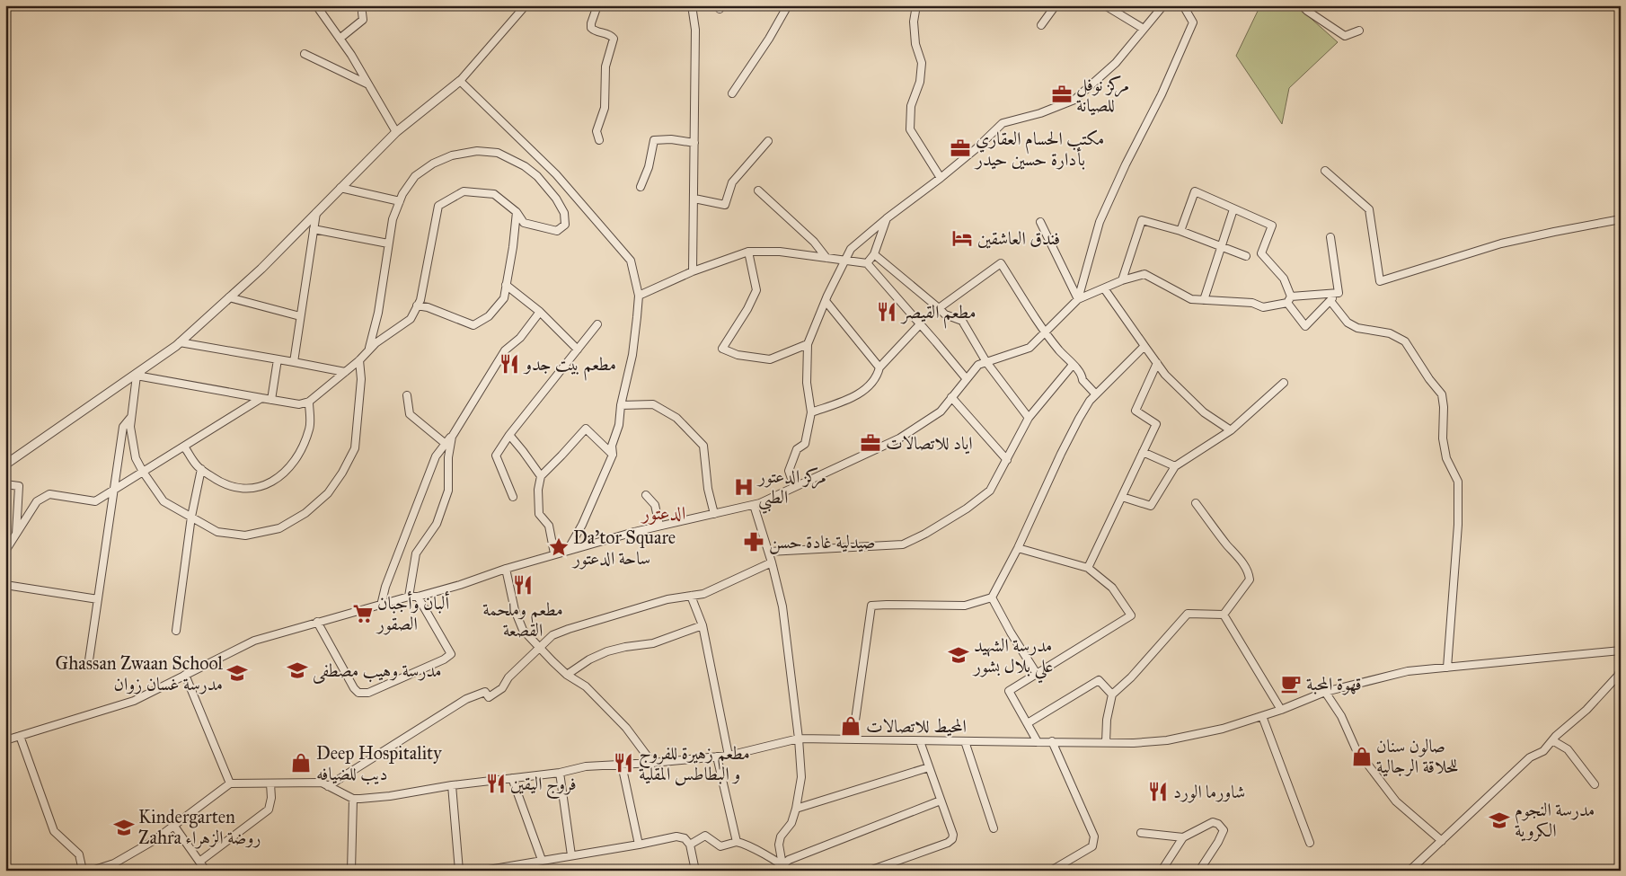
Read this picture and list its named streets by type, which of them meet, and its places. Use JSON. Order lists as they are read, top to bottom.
{
  "districts": ["الدعتور"],
  "places": {
    "office": ["مركز نوفل للصيانة", "مكتب الحسام العقاري بأدارة حسين حيدر", "اياد للاتصالات"],
    "hotel": ["فندق العاشقين"],
    "restaurant": [
      "مطعم القيصر",
      "مطعم بيت جدو",
      "مطعم وملحمة القصعة",
      "مطعم زهيرة للفروج و البطاطس المقلية",
      "فروج اليقين",
      "شاورما الورد"
    ],
    "hospital": ["مركز الدعتور الطبي"],
    "pharmacy": ["صيدلية غادة حسن"],
    "place": ["Da'tor Square ساحة الدعتور"],
    "supermarket": ["ألبان وأجبان الصقور"],
    "school or university": [
      "مدرسة الشهيد علي بلال بشور",
      "مدرسة وهيب مصطفى",
      "Ghassan Zwaan School مدرسة غسان زوان",
      "مدرسة النجوم الكروية",
      "Kindergarten Zahra روضة الزهراء"
    ],
    "cafe": ["قهوة المحبة"],
    "shop": ["المحيط للاتصالات", "صالون سنان للحلاقة الرجالية", "Deep Hospitality ديب للضيافه"]
  }
}
